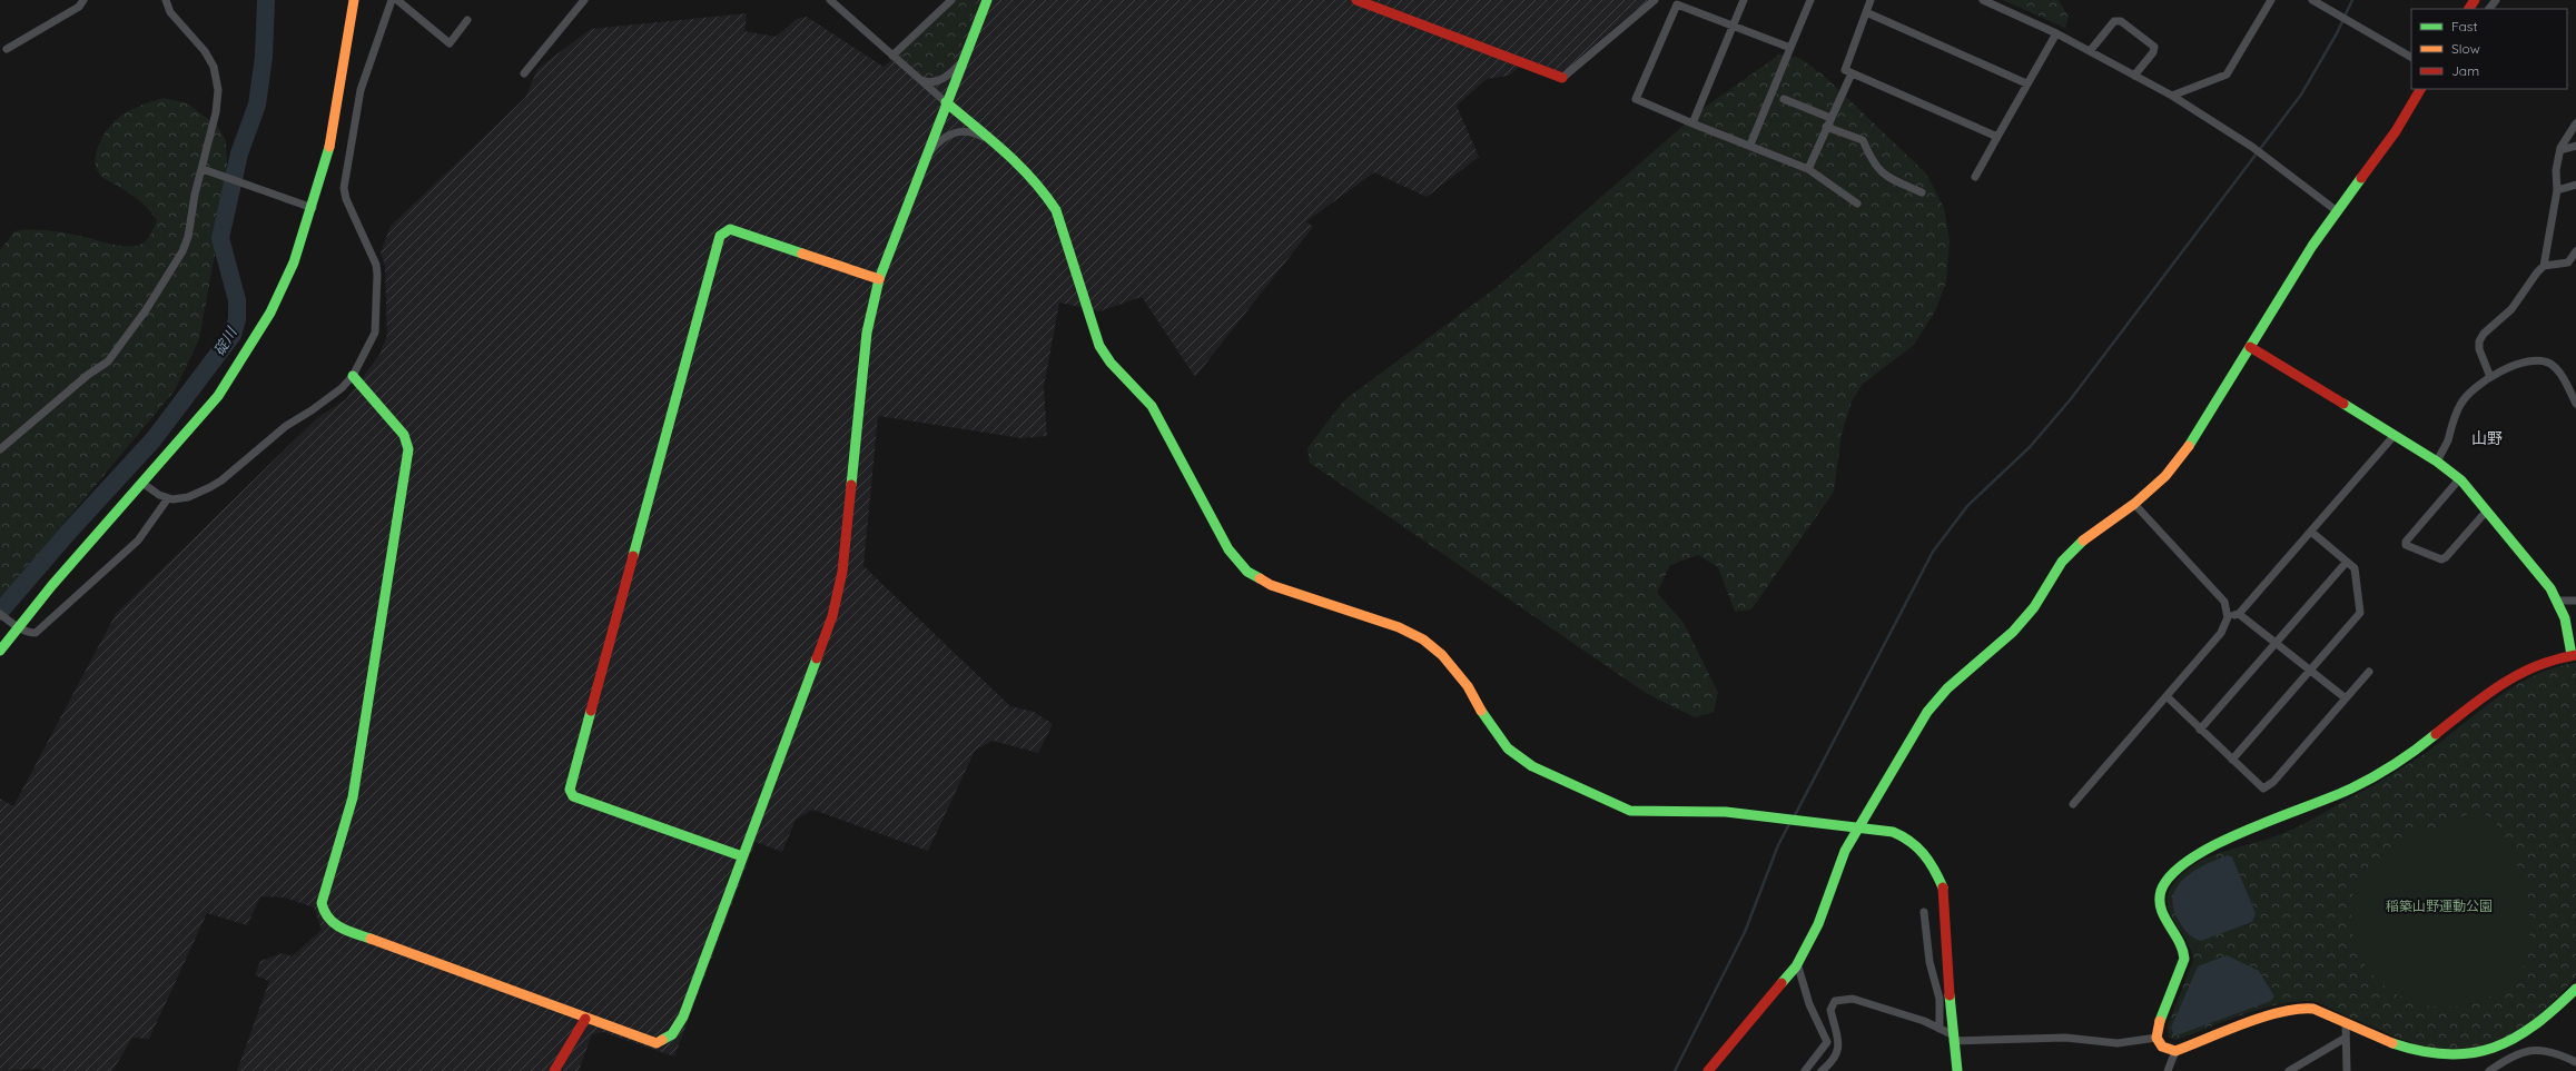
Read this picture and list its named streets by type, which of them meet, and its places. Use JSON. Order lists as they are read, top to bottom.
{
  "districts": ["山野"],
  "water": ["碇川"],
  "parks": ["稲築山野運動公園"],
  "legend": ["Fast", "Slow", "Jam"]
}
